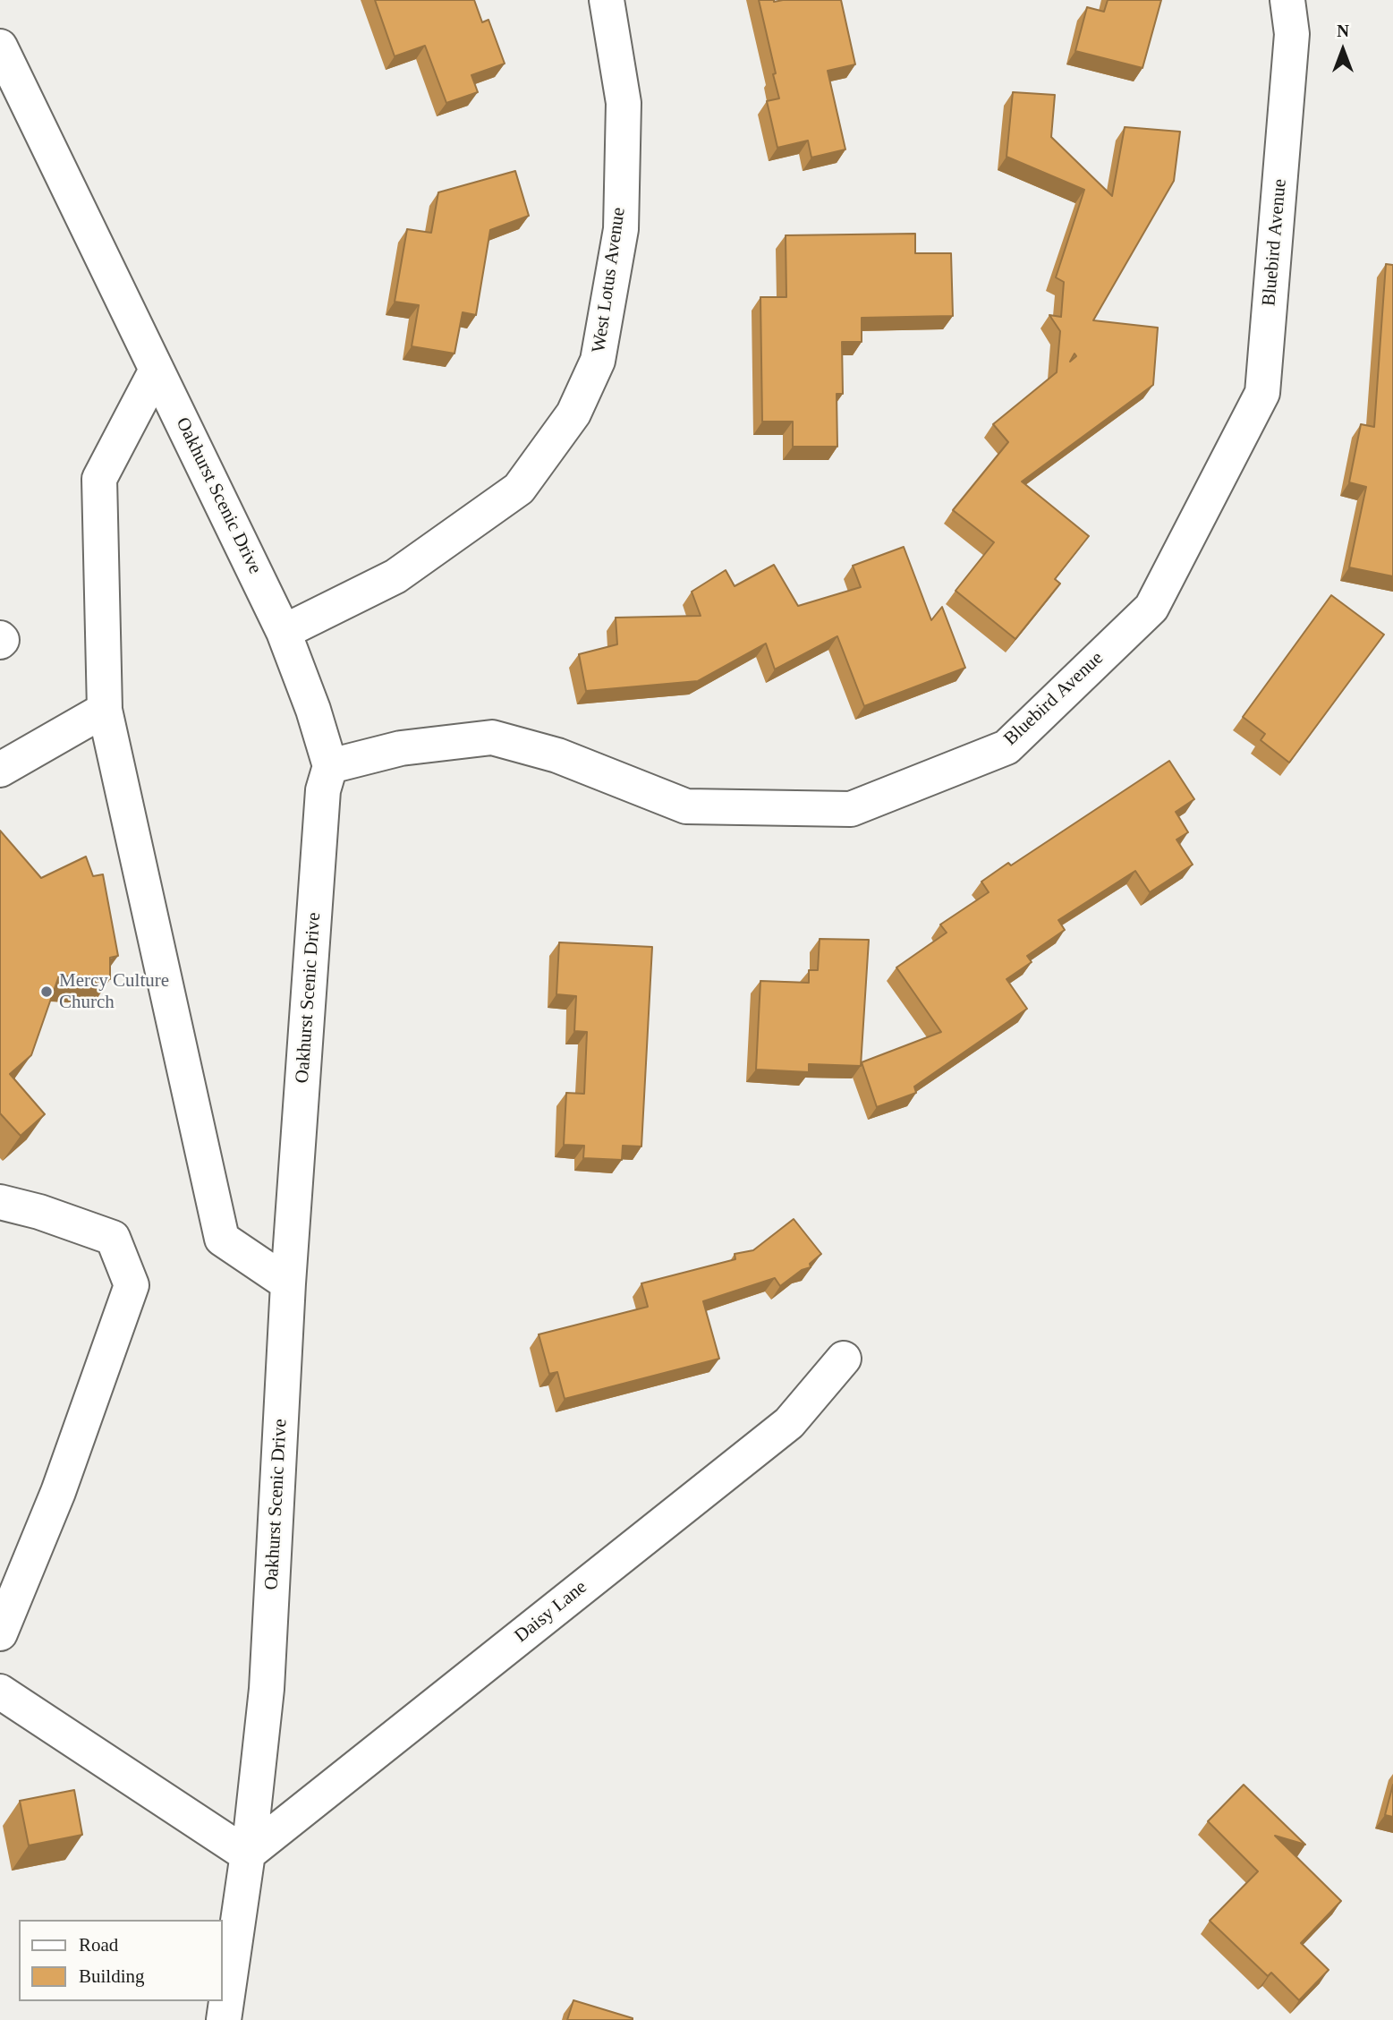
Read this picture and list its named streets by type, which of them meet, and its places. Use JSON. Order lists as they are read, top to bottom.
{
  "streets": {
    "street": [
      "Bluebird Avenue",
      "West Lotus Avenue",
      "Oakhurst Scenic Drive",
      "Daisy Lane"
    ]
  },
  "crossings": [
    ["Bluebird Avenue", "Oakhurst Scenic Drive"],
    ["West Lotus Avenue", "Oakhurst Scenic Drive"],
    ["Oakhurst Scenic Drive", "Daisy Lane"]
  ],
  "places": ["Mercy Culture Church"],
  "legend": ["Road", "Building"],
  "north": "top"
}
